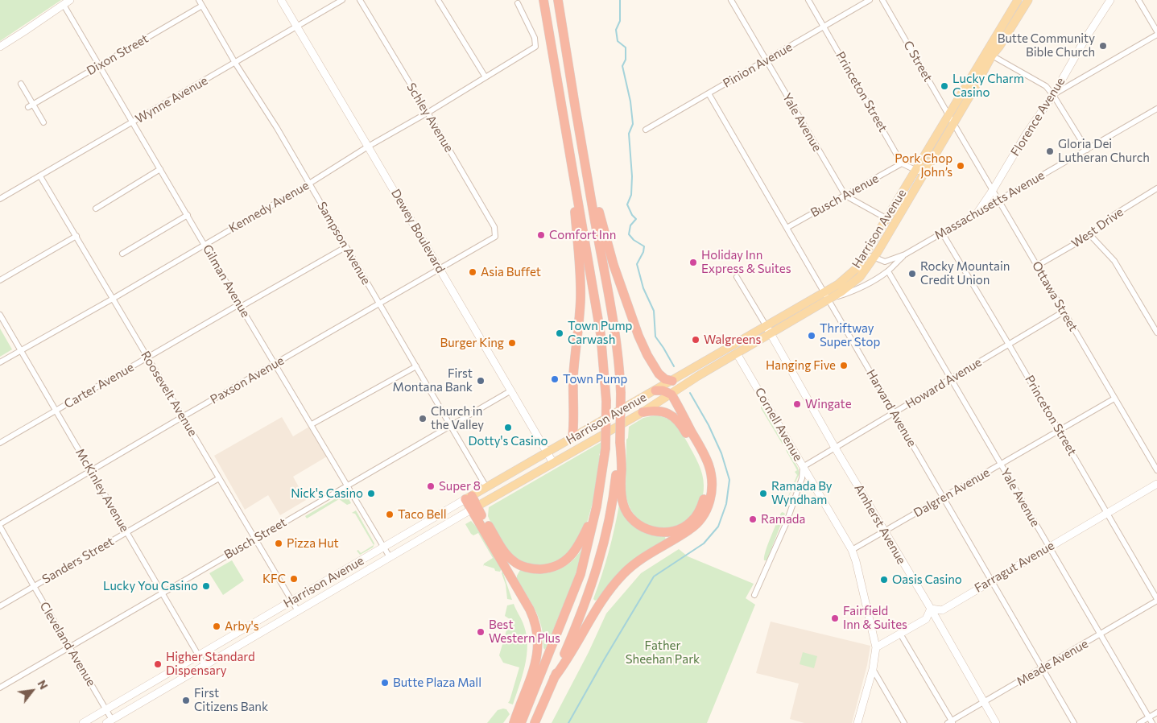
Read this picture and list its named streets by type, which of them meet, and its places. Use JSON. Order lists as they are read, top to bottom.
{
  "streets": {
    "main road": ["Harrison Avenue"],
    "street": [
      "Dixon Street",
      "C Street",
      "Pinion Avenue",
      "Princeton Street",
      "Wynne Avenue",
      "Florence Avenue",
      "Schley Avenue",
      "Yale Avenue",
      "Busch Avenue",
      "Massachusetts Avenue",
      "Kennedy Avenue",
      "West Drive",
      "Dewey Boulevard",
      "Sampson Avenue",
      "Gilman Avenue",
      "Ottawa Street",
      "Paxson Avenue",
      "Howard Avenue",
      "Carter Avenue",
      "Roosevelt Avenue",
      "Harvard Avenue",
      "Cornell Avenue",
      "McKinley Avenue",
      "Dalgren Avenue",
      "Amherst Avenue",
      "Busch Street",
      "Sanders Street",
      "Farragut Avenue",
      "Cleveland Avenue",
      "Meade Avenue"
    ]
  },
  "crossings": [
    ["Dixon Street", "Sampson Avenue"],
    ["Dixon Street", "Gilman Avenue"],
    ["C Street", "Harrison Avenue"],
    ["C Street", "Ottawa Street"],
    ["Pinion Avenue", "Princeton Street"],
    ["Pinion Avenue", "Yale Avenue"],
    ["Pinion Avenue", "Harvard Avenue"],
    ["Princeton Street", "Busch Avenue"],
    ["Princeton Street", "Massachusetts Avenue"],
    ["Princeton Street", "Howard Avenue"],
    ["Princeton Street", "Dalgren Avenue"],
    ["Princeton Street", "Farragut Avenue"],
    ["Princeton Street", "Meade Avenue"],
    ["Wynne Avenue", "Dewey Boulevard"],
    ["Wynne Avenue", "Sampson Avenue"],
    ["Wynne Avenue", "Gilman Avenue"],
    ["Wynne Avenue", "Roosevelt Avenue"],
    ["Florence Avenue", "Massachusetts Avenue"],
    ["Florence Avenue", "Ottawa Street"],
    ["Schley Avenue", "Kennedy Avenue"],
    ["Schley Avenue", "Paxson Avenue"],
    ["Yale Avenue", "Busch Avenue"],
    ["Yale Avenue", "Massachusetts Avenue"],
    ["Yale Avenue", "Howard Avenue"],
    ["Yale Avenue", "Dalgren Avenue"],
    ["Yale Avenue", "Farragut Avenue"],
    ["Yale Avenue", "Meade Avenue"],
    ["Busch Avenue", "Harvard Avenue"],
    ["Massachusetts Avenue", "Harrison Avenue"],
    ["Massachusetts Avenue", "Ottawa Street"],
    ["Massachusetts Avenue", "Harvard Avenue"],
    ["Kennedy Avenue", "Dewey Boulevard"],
    ["Kennedy Avenue", "Sampson Avenue"],
    ["Kennedy Avenue", "Gilman Avenue"],
    ["Kennedy Avenue", "Roosevelt Avenue"],
    ["Kennedy Avenue", "McKinley Avenue"],
    ["West Drive", "Ottawa Street"],
    ["Harrison Avenue", "Dewey Boulevard"],
    ["Harrison Avenue", "Sampson Avenue"],
    ["Harrison Avenue", "Gilman Avenue"],
    ["Harrison Avenue", "Ottawa Street"],
    ["Harrison Avenue", "Roosevelt Avenue"],
    ["Harrison Avenue", "Harvard Avenue"],
    ["Harrison Avenue", "Cornell Avenue"],
    ["Harrison Avenue", "McKinley Avenue"],
    ["Harrison Avenue", "Amherst Avenue"],
    ["Harrison Avenue", "Cleveland Avenue"],
    ["Dewey Boulevard", "Paxson Avenue"],
    ["Dewey Boulevard", "Busch Street"],
    ["Sampson Avenue", "Paxson Avenue"],
    ["Sampson Avenue", "Carter Avenue"],
    ["Sampson Avenue", "Busch Street"],
    ["Gilman Avenue", "Paxson Avenue"],
    ["Gilman Avenue", "Carter Avenue"],
    ["Gilman Avenue", "Busch Street"],
    ["Ottawa Street", "Howard Avenue"],
    ["Ottawa Street", "Dalgren Avenue"],
    ["Paxson Avenue", "Roosevelt Avenue"],
    ["Paxson Avenue", "McKinley Avenue"],
    ["Paxson Avenue", "Cleveland Avenue"],
    ["Howard Avenue", "Harvard Avenue"],
    ["Howard Avenue", "Cornell Avenue"],
    ["Howard Avenue", "Amherst Avenue"],
    ["Carter Avenue", "Roosevelt Avenue"],
    ["Carter Avenue", "McKinley Avenue"],
    ["Roosevelt Avenue", "Busch Street"],
    ["Roosevelt Avenue", "Sanders Street"],
    ["Harvard Avenue", "Dalgren Avenue"],
    ["Harvard Avenue", "Farragut Avenue"],
    ["Harvard Avenue", "Meade Avenue"],
    ["Cornell Avenue", "Dalgren Avenue"],
    ["McKinley Avenue", "Busch Street"],
    ["McKinley Avenue", "Sanders Street"],
    ["Dalgren Avenue", "Amherst Avenue"],
    ["Amherst Avenue", "Farragut Avenue"],
    ["Amherst Avenue", "Meade Avenue"],
    ["Busch Street", "Cleveland Avenue"],
    ["Sanders Street", "Cleveland Avenue"]
  ],
  "parks": ["Father Sheehan Park"],
  "places": [
    "Butte Community Bible Church",
    "Lucky Charm Casino",
    "Gloria Dei Lutheran Church",
    "Pork Chop John’s",
    "Comfort Inn",
    "Holiday Inn Express & Suites",
    "Asia Buffet",
    "Rocky Mountain Credit Union",
    "Town Pump Carwash",
    "Thriftway Super Stop",
    "Walgreens",
    "Burger King",
    "Hanging Five",
    "Town Pump",
    "First Montana Bank",
    "Wingate",
    "Church in the Valley",
    "Dotty's Casino",
    "Super 8",
    "Nick's Casino",
    "Ramada By Wyndham",
    "Taco Bell",
    "Ramada",
    "Pizza Hut",
    "KFC",
    "Oasis Casino",
    "Lucky You Casino",
    "Fairfield Inn & Suites",
    "Arby's",
    "Best Western Plus",
    "Higher Standard Dispensary",
    "Butte Plaza Mall",
    "First Citizens Bank"
  ],
  "north": "top right"
}
